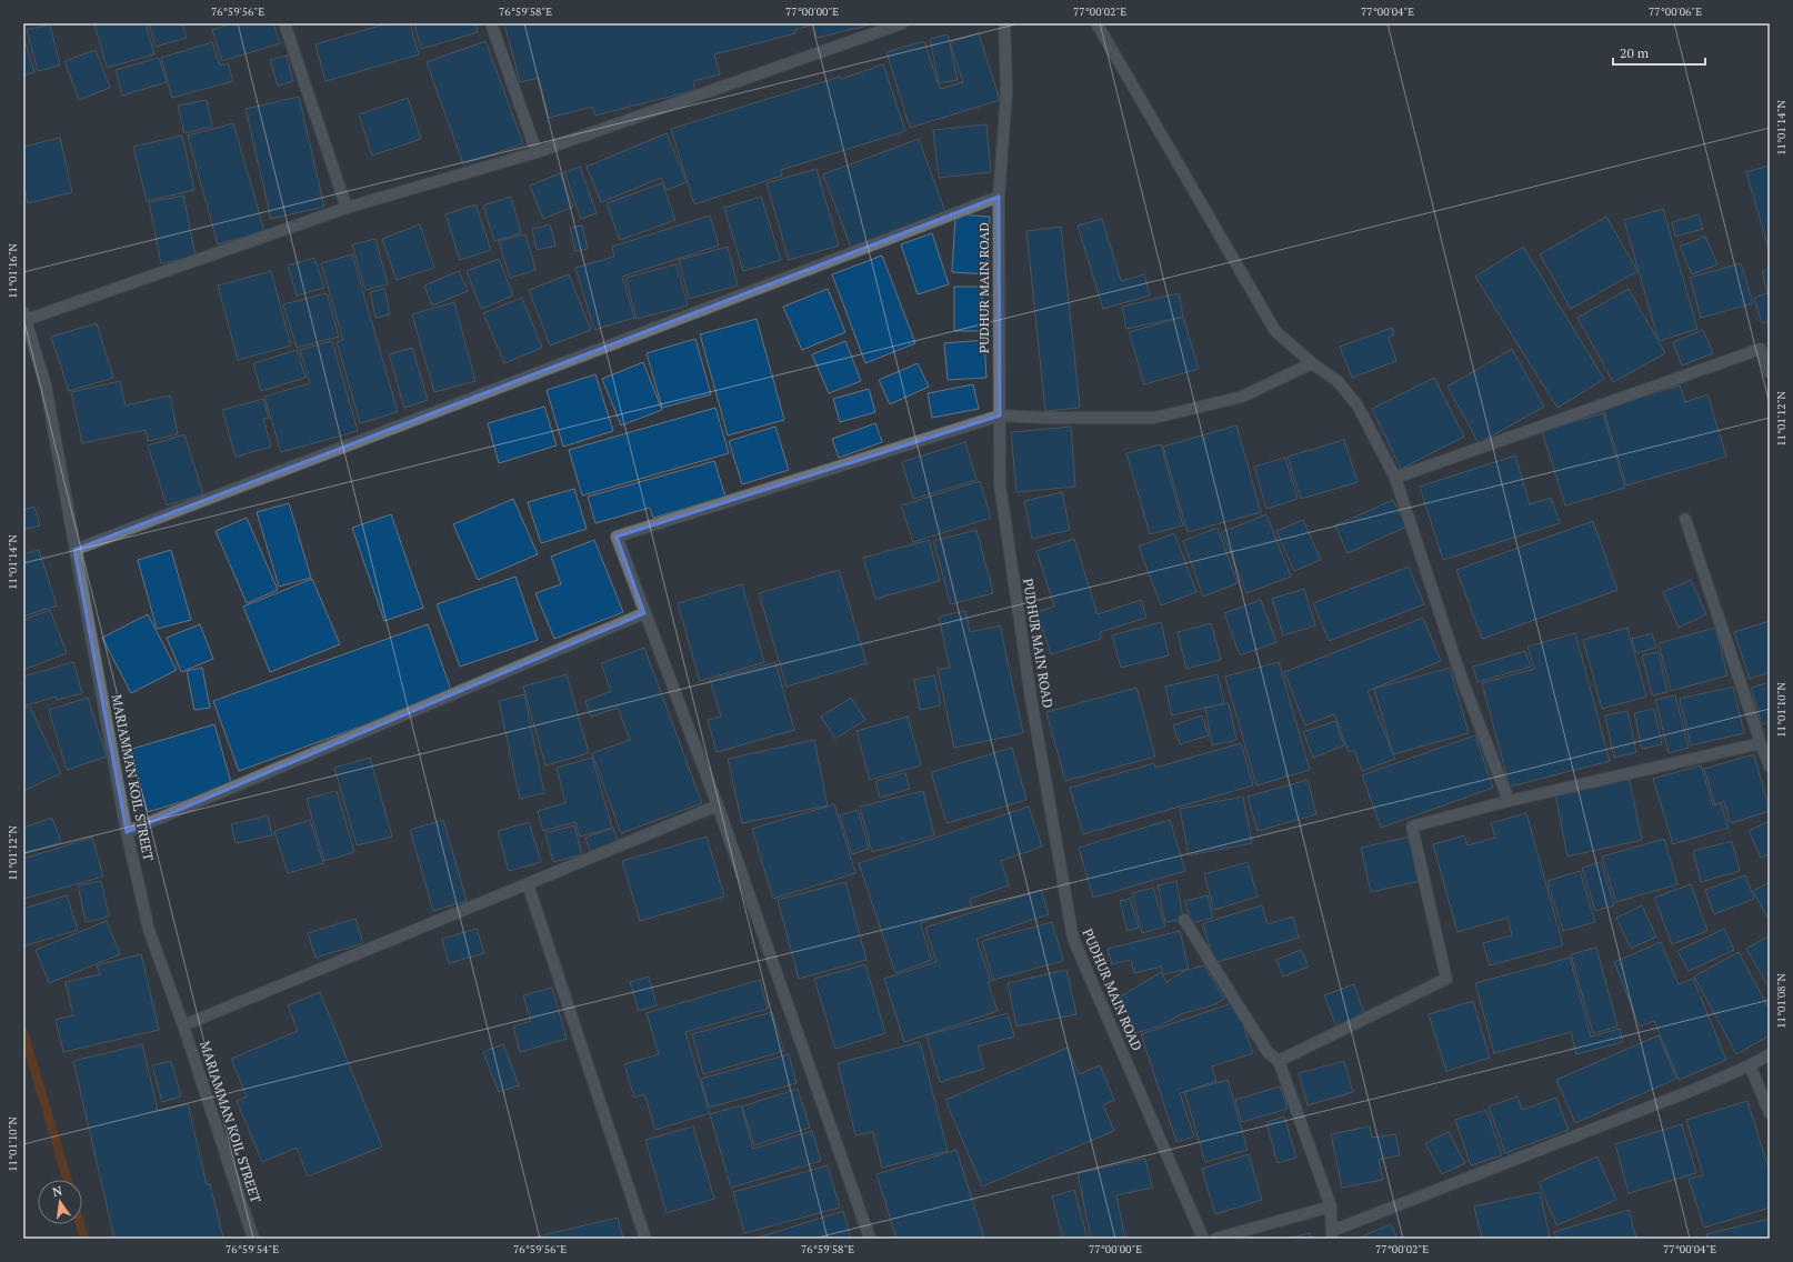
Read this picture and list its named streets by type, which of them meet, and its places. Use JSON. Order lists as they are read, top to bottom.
{
  "streets": {
    "street": ["PUDHUR MAIN ROAD", "MARIAMMAN KOIL STREET"]
  },
  "scale_bar": "20 m",
  "north": "top",
  "coordinates": [
    "76°59'56\"E",
    "76°59'58\"E",
    "77°00'00\"E",
    "77°00'02\"E",
    "77°00'04\"E",
    "77°00'06\"E",
    "11°01'14\"N",
    "11°01'16\"N",
    "11°01'12\"N",
    "11°01'10\"N",
    "11°01'08\"N",
    "76°59'54\"E"
  ]
}
